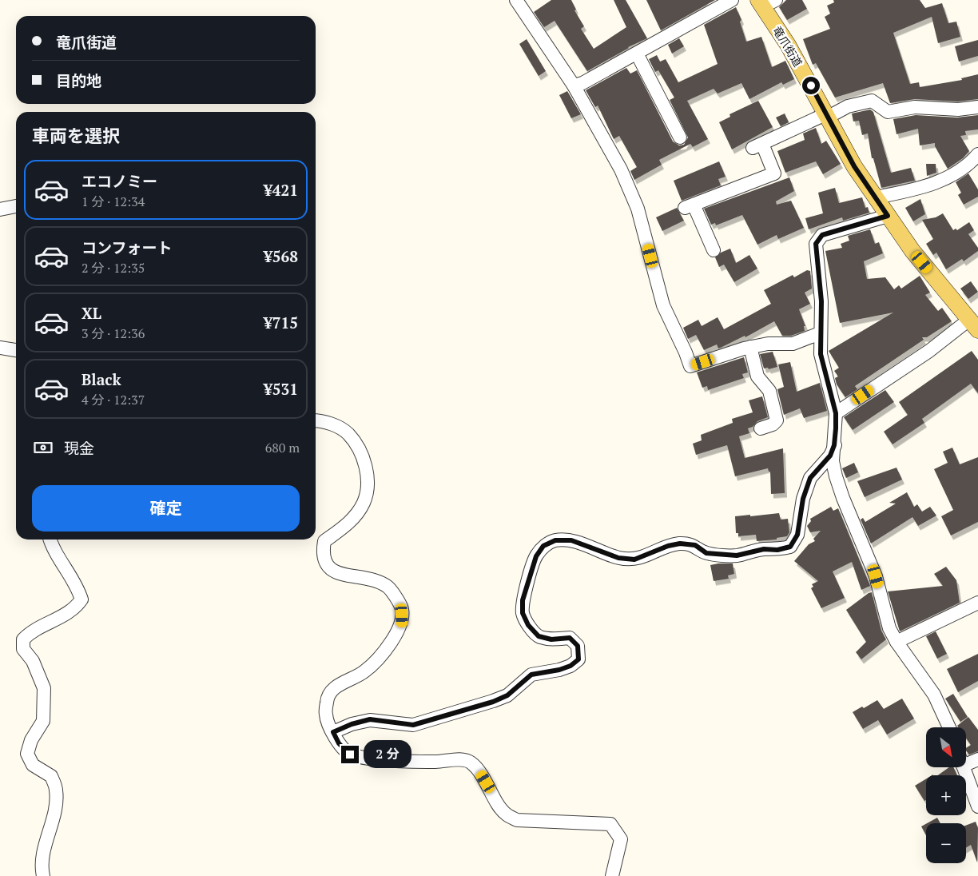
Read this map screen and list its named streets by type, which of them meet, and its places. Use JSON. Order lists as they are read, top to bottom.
{
  "streets": {
    "main road": ["竜爪街道"]
  },
  "north": "bottom right",
  "page": {
    "banner": ["竜爪街道", "目的地"],
    "heading": "車両を選択",
    "list": [
      {
        "name": "エコノミー",
        "note": "1 分 · 12:34",
        "value": "¥421"
      },
      {
        "name": "コンフォート",
        "note": "2 分 · 12:35",
        "value": "¥568"
      },
      {
        "name": "XL",
        "note": "3 分 · 12:36",
        "value": "¥715"
      },
      {
        "name": "Black",
        "note": "4 分 · 12:37",
        "value": "¥531"
      }
    ],
    "pay": ["現金", "680 m"],
    "buttons": "確定",
    "map_buttons": ["+", "−"],
    "bubble": "2 分"
  }
}
